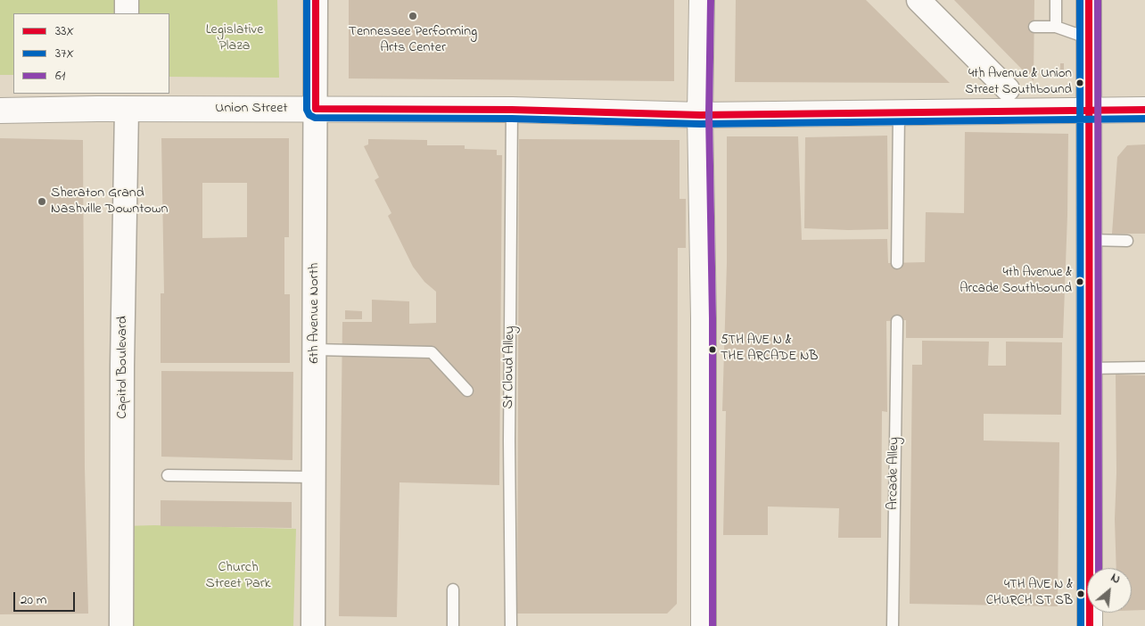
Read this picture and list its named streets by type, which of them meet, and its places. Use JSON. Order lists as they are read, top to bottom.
{
  "streets": {
    "street": ["Union Street", "6th Avenue North", "Capitol Boulevard"],
    "lane": ["St Cloud Alley", "Arcade Alley"]
  },
  "crossings": [
    ["Union Street", "6th Avenue North"],
    ["Union Street", "Capitol Boulevard"],
    ["Union Street", "St Cloud Alley"]
  ],
  "parks": ["Legislative Plaza", "Church Street Park"],
  "places": [
    "Tennessee Performing Arts Center",
    "4th Avenue & Union Street Southbound",
    "Sheraton Grand Nashville Downtown",
    "4th Avenue & Arcade Southbound",
    "5TH AVE N & THE ARCADE NB",
    "4TH AVE N & CHURCH ST SB"
  ],
  "lines": ["transit line 33X", "transit line 37X", "transit line 61"],
  "legend": ["33X", "37X", "61"],
  "scale_bar": "20 m",
  "north": "top right"
}
